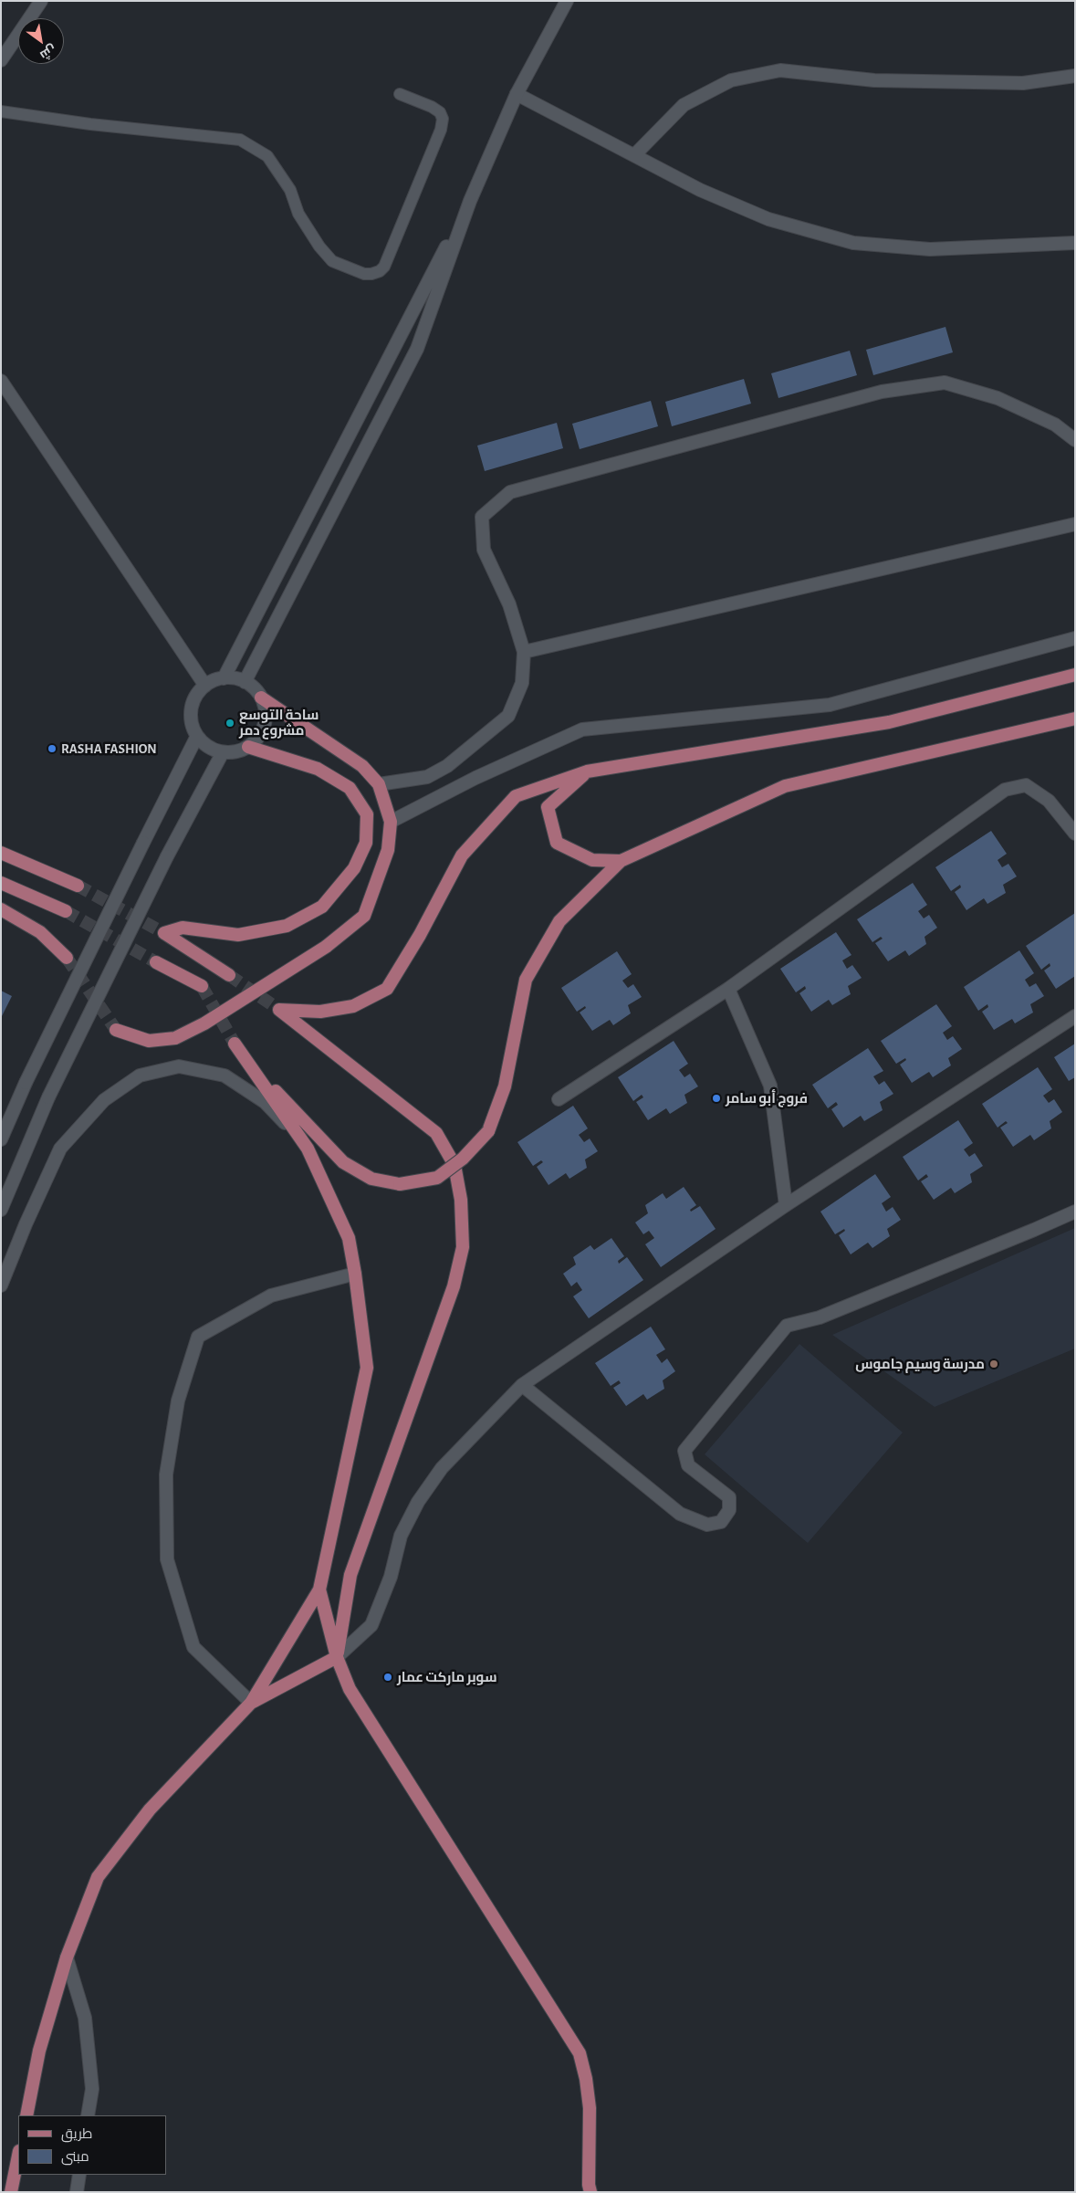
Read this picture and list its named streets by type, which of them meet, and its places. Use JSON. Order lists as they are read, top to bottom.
{
  "places": [
    "ساحة التوسع مشروع دمر",
    "RASHA FASHION",
    "فروج أبو سامر",
    "مدرسة وسيم جاموس",
    "سوبر ماركت عمار"
  ],
  "legend": ["طريق", "مبنى"],
  "north": "bottom right"
}
